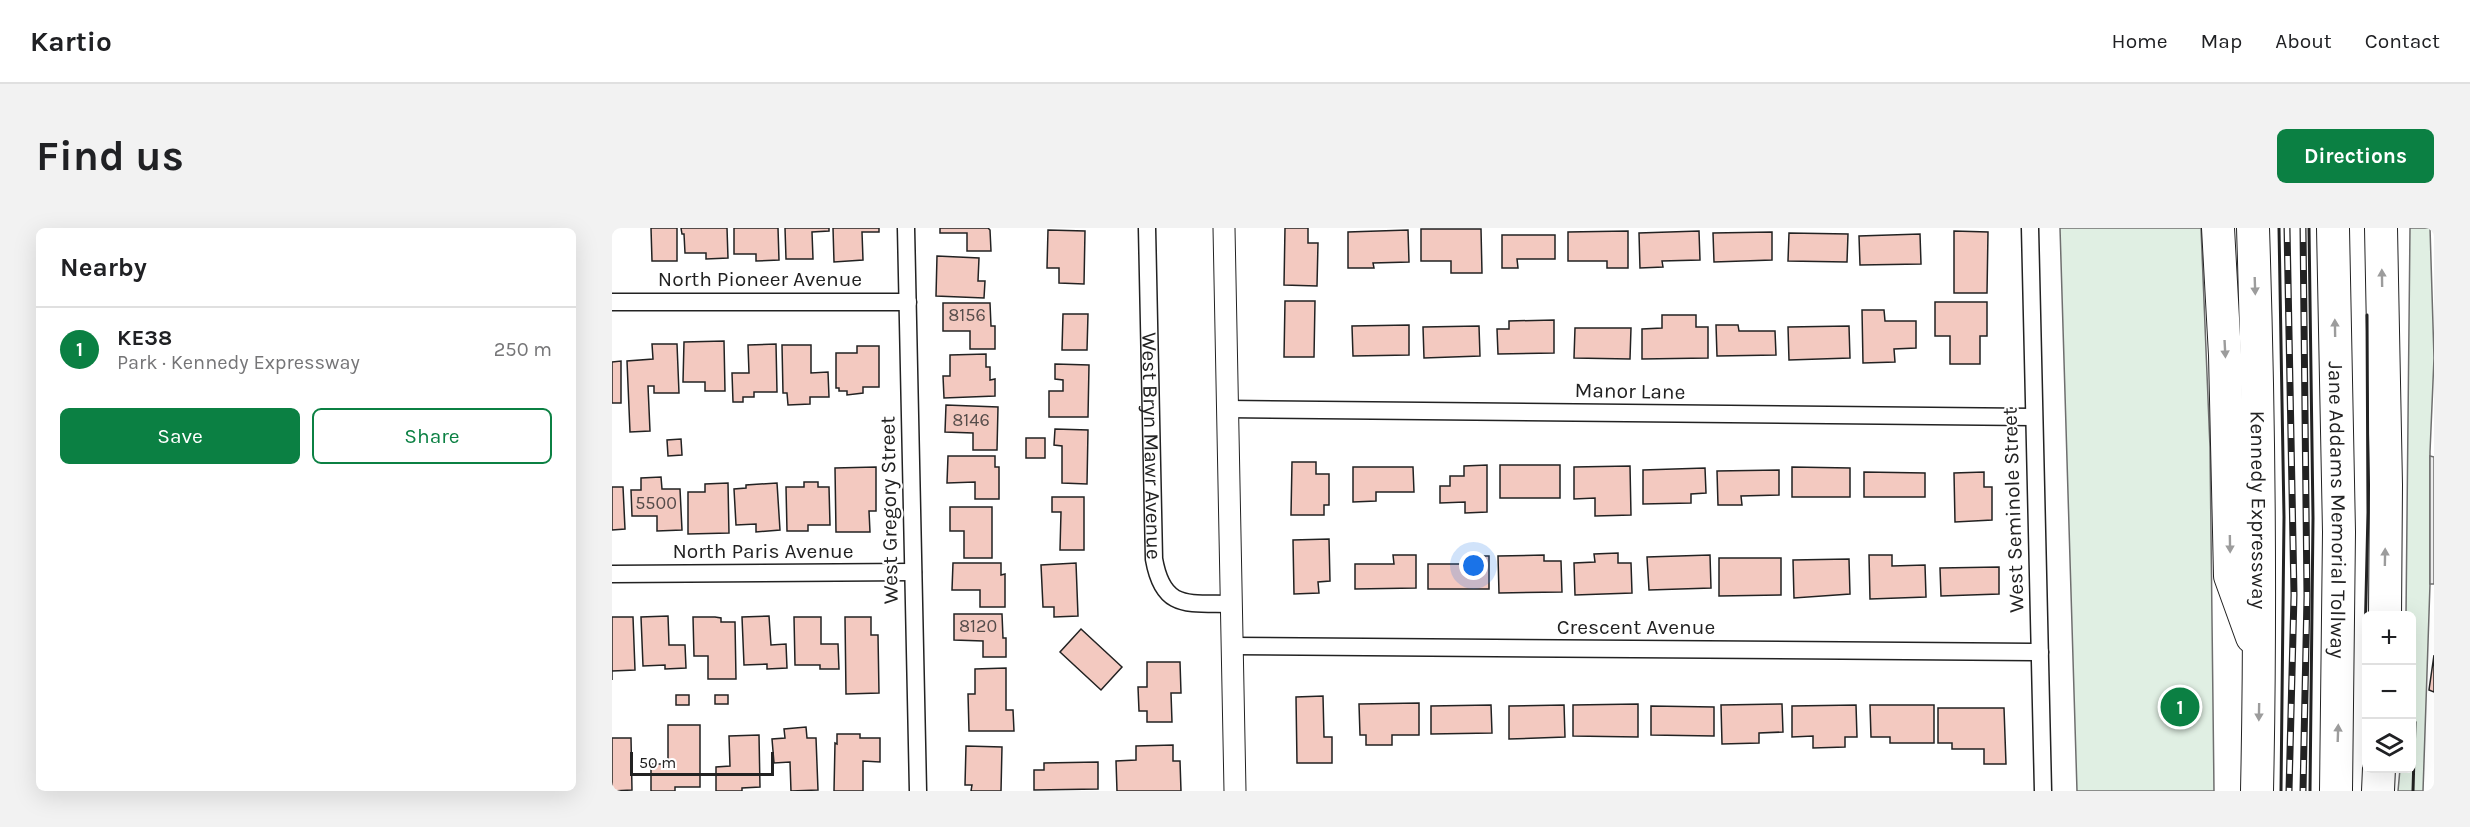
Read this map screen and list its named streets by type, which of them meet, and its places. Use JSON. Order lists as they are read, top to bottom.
{
  "streets": {
    "highway": ["Kennedy Expressway", "Jane Addams Memorial Tollway"],
    "street": [
      "North Pioneer Avenue",
      "Manor Lane",
      "West Bryn Mawr Avenue",
      "West Gregory Street",
      "West Seminole Street",
      "North Paris Avenue",
      "Crescent Avenue"
    ]
  },
  "crossings": [
    ["North Pioneer Avenue", "West Gregory Street"],
    ["Manor Lane", "West Seminole Street"],
    ["West Gregory Street", "North Paris Avenue"],
    ["West Seminole Street", "Crescent Avenue"]
  ],
  "house_numbers": [
    "8156",
    "8146",
    "5500",
    "8120"
  ],
  "scale_bar": "50 m",
  "page": {
    "header": "Kartio",
    "nav": [
      "Home",
      "Map",
      "About",
      "Contact"
    ],
    "buttons": [
      "Directions",
      ["Save", "Share"]
    ],
    "title": "Find us",
    "heading": "Nearby",
    "list": [
      {
        "mark": "1",
        "name": "KE38",
        "note": "Park · Kennedy Expressway",
        "value": "250 m"
      }
    ],
    "map_buttons": ["+", "−"],
    "pins": "1",
    "scale": "50 m"
  }
}
